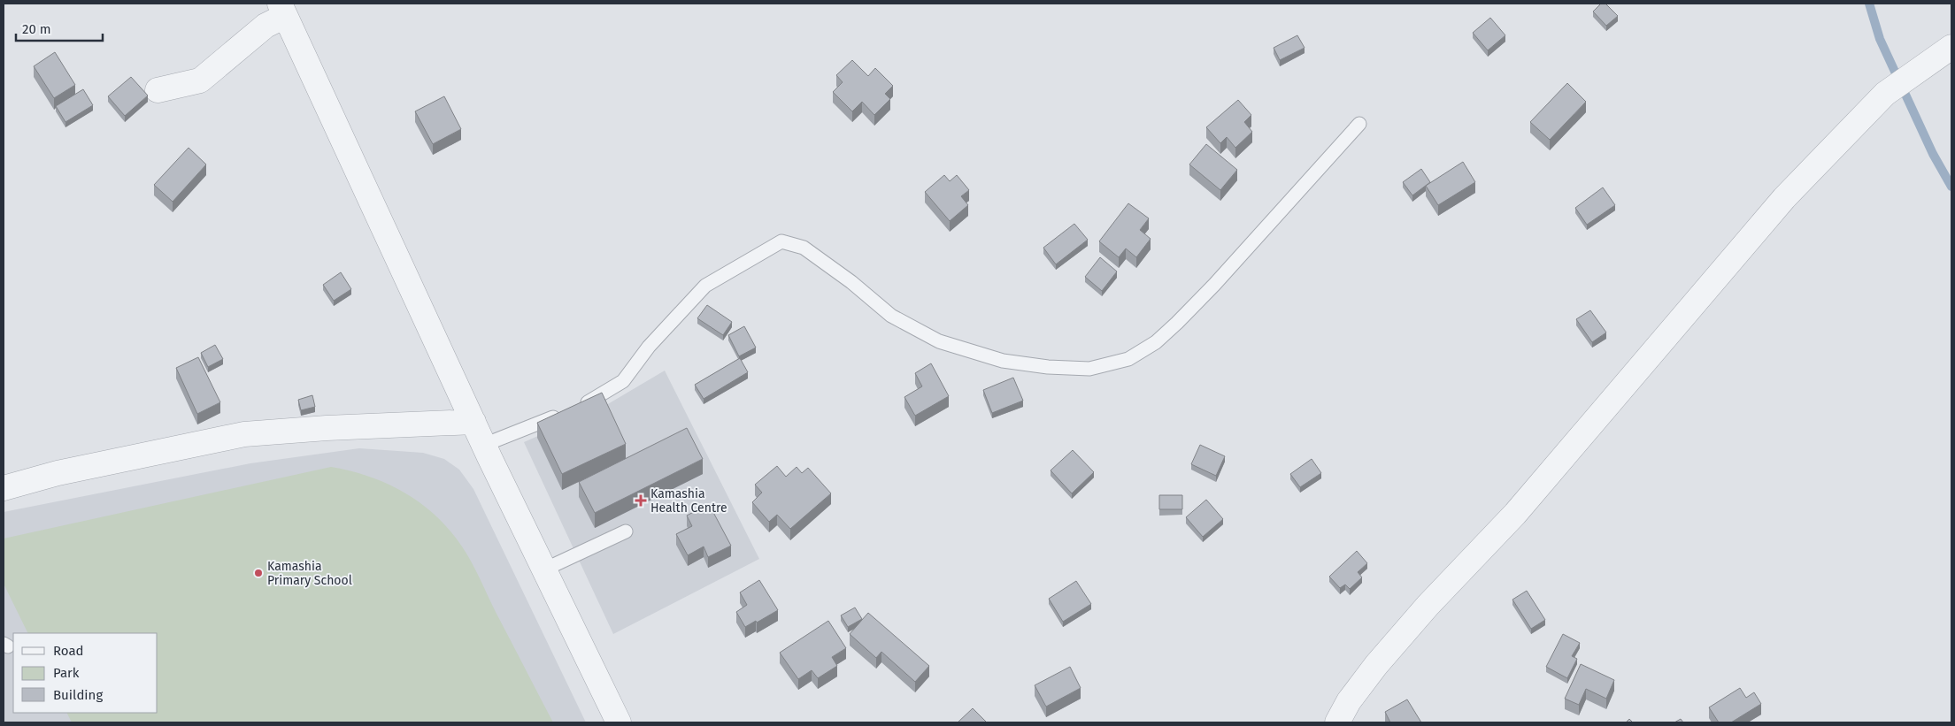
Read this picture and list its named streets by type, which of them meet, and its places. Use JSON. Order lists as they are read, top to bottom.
{
  "places": {
    "health": ["Kamashia Health Centre"],
    "other": ["Kamashia Primary School"]
  },
  "legend": ["Road", "Park", "Building"],
  "scale_bar": "20 m"
}
